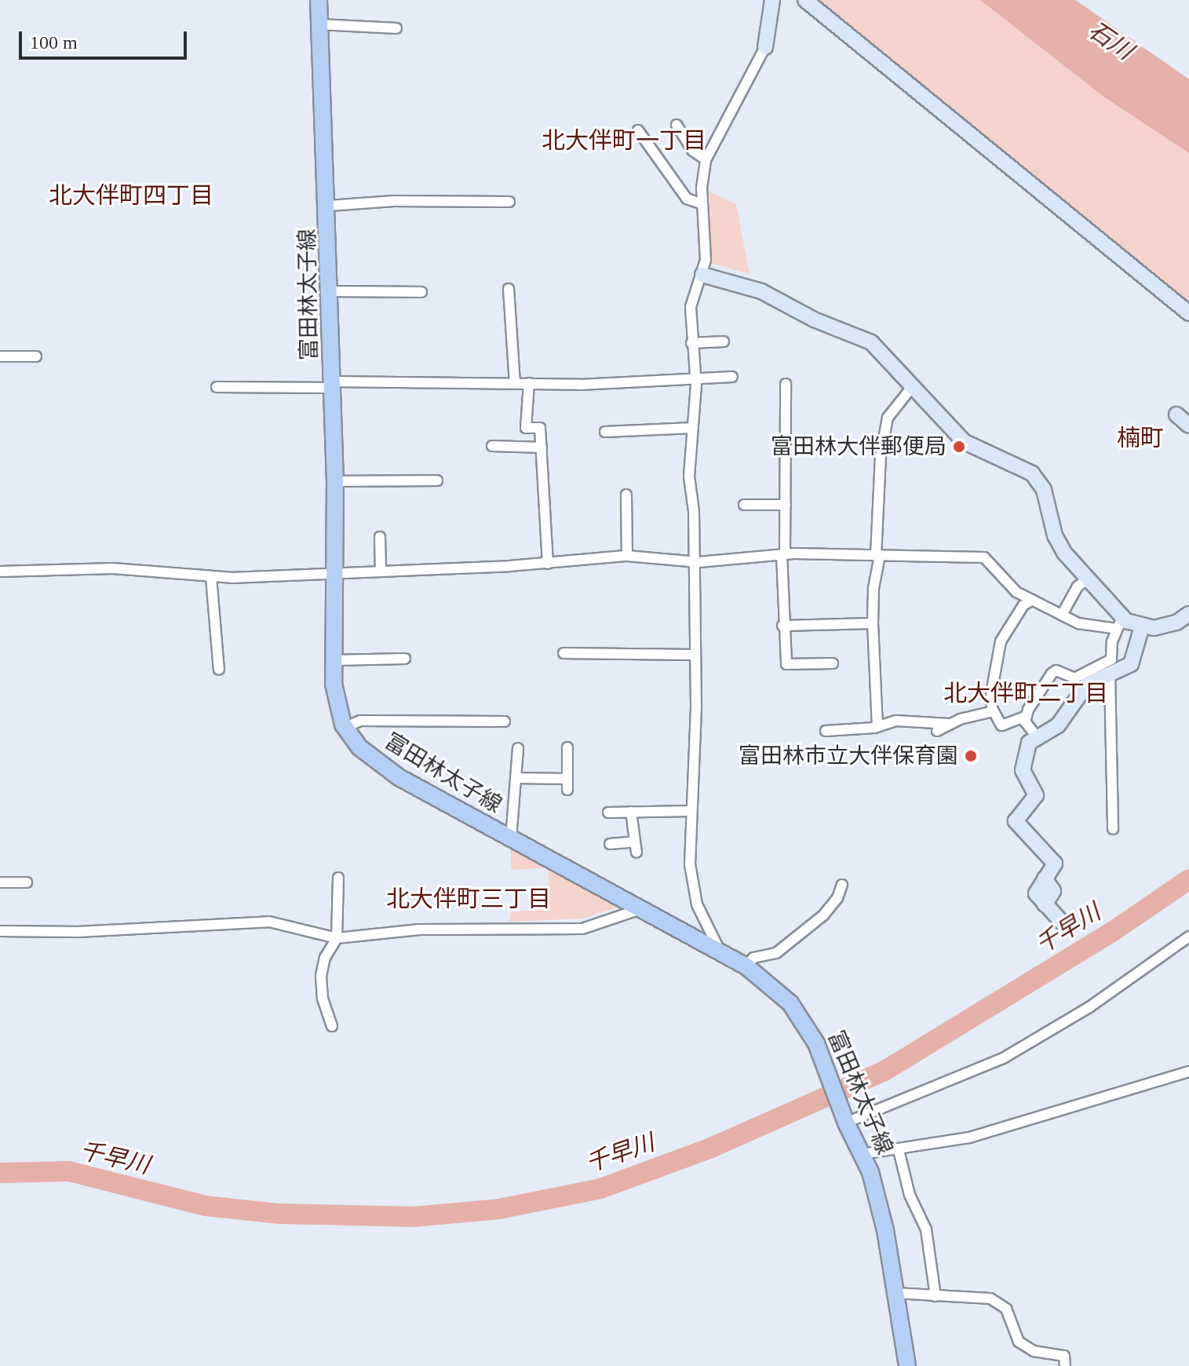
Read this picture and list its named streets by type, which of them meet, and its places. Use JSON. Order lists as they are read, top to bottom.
{
  "streets": {
    "main road": ["富田林太子線"]
  },
  "districts": [
    "北大伴町一丁目",
    "北大伴町四丁目",
    "楠町",
    "北大伴町二丁目",
    "北大伴町三丁目"
  ],
  "water": ["石川", "千早川"],
  "places": ["富田林大伴郵便局", "富田林市立大伴保育園"],
  "scale_bar": "100 m"
}
